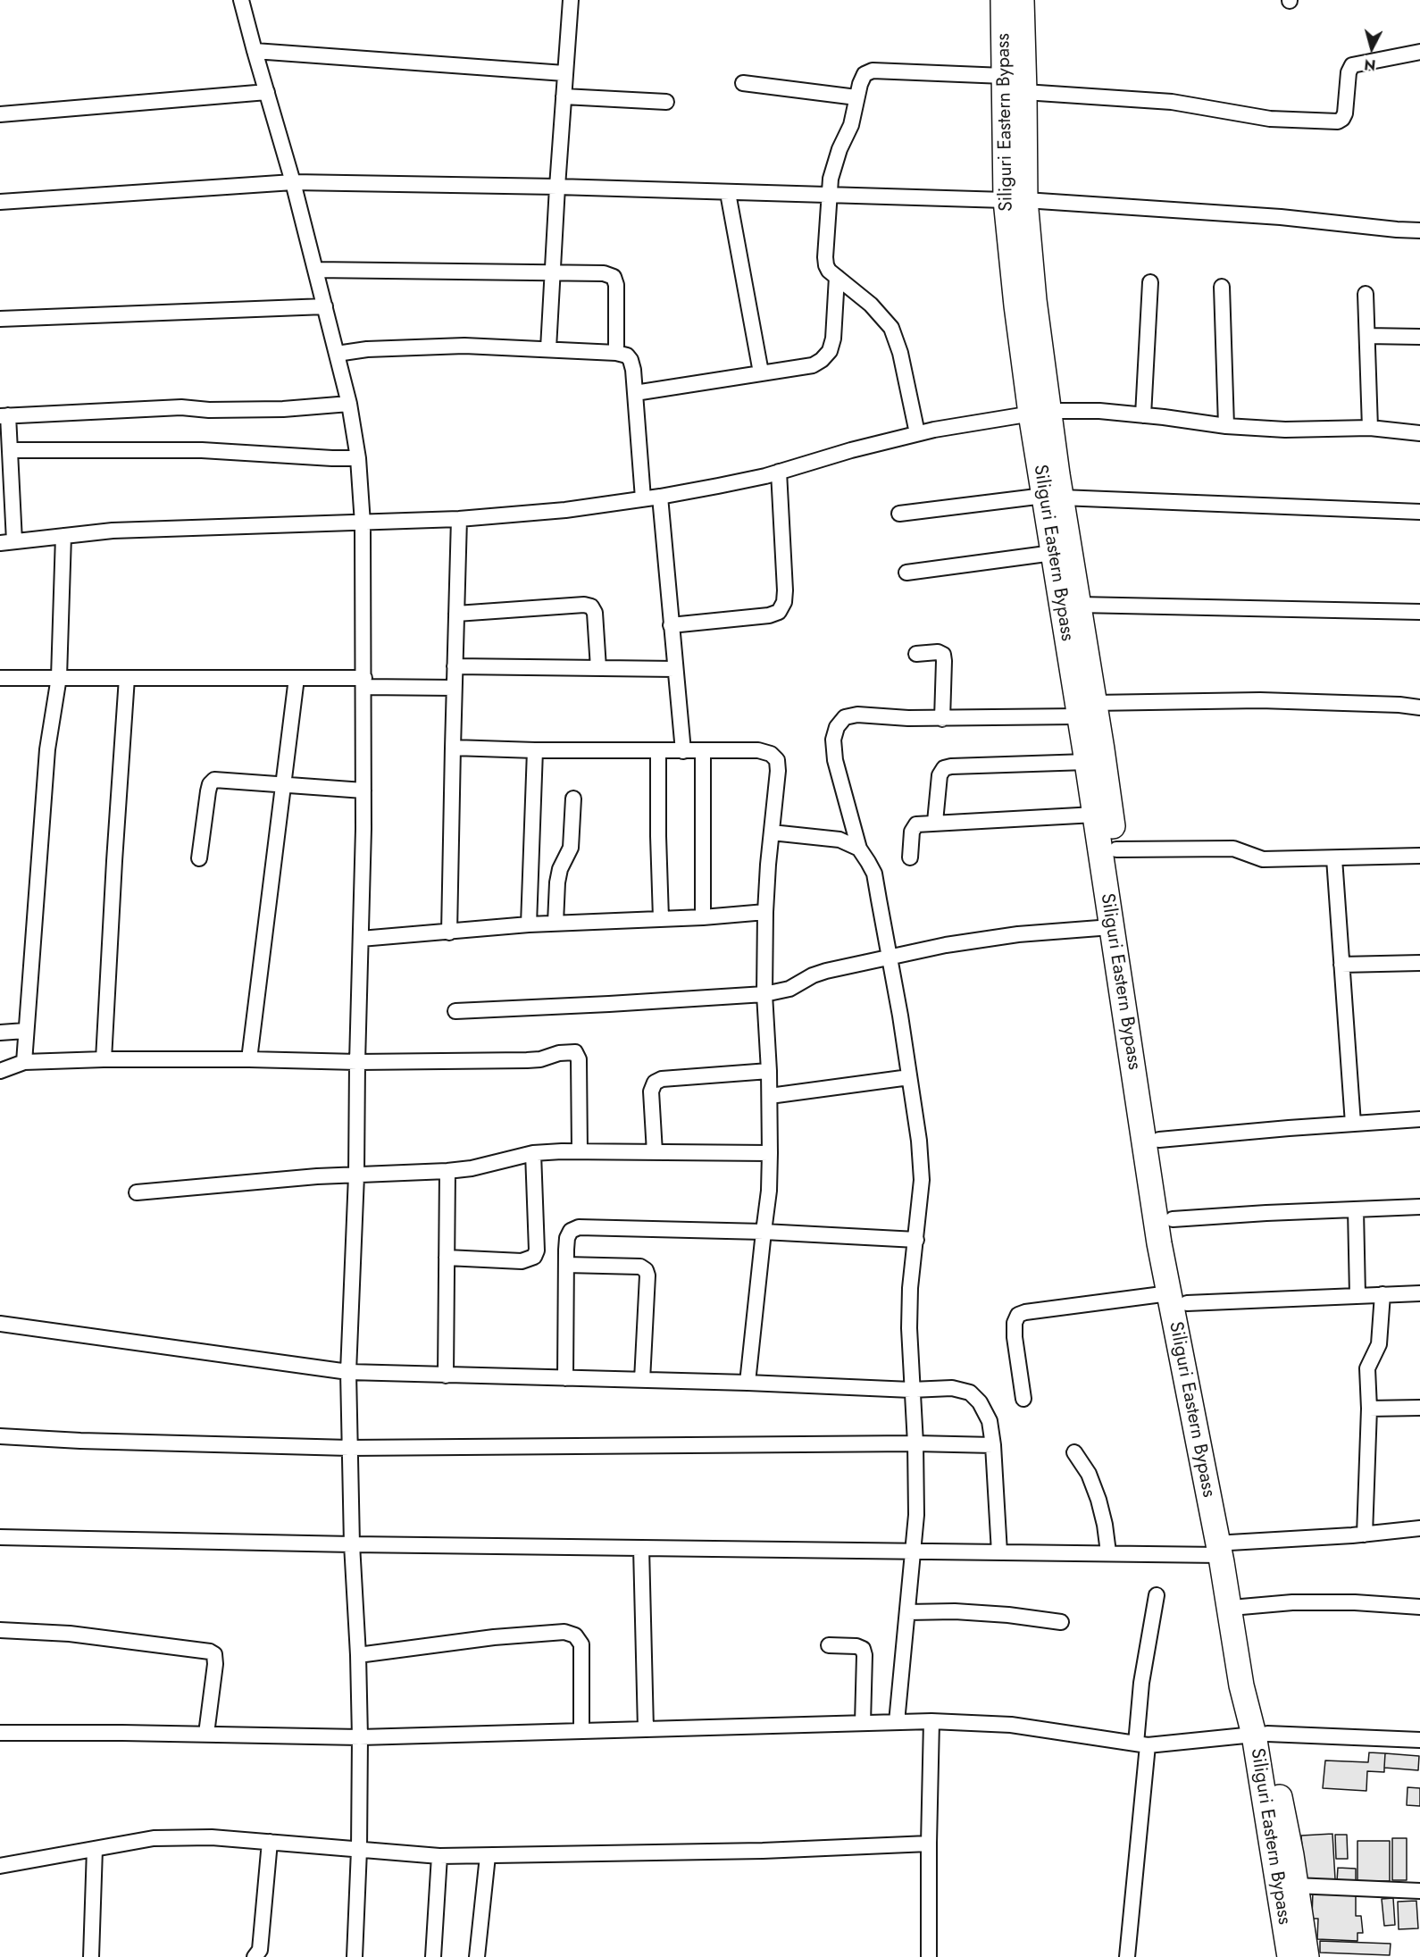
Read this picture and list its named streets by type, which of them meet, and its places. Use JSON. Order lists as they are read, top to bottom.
{
  "streets": {
    "main road": ["Siliguri Eastern Bypass"]
  },
  "north": "bottom"
}
